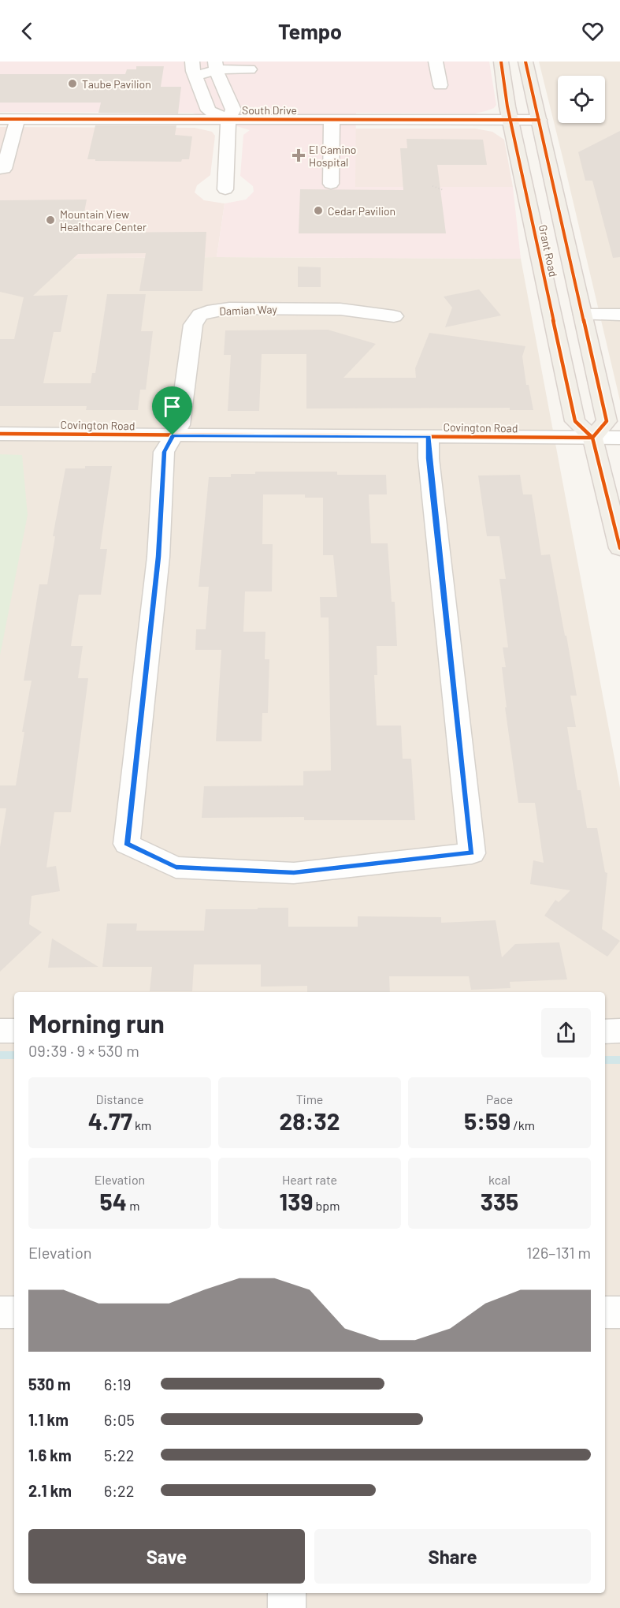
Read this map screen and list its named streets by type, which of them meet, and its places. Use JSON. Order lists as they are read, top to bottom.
{
  "streets": {
    "main road": ["Grant Road"],
    "street": ["South Drive", "Damian Way", "Covington Road"]
  },
  "crossings": [
    ["South Drive", "Grant Road"],
    ["Grant Road", "Covington Road"],
    ["Damian Way", "Covington Road"]
  ],
  "places": {
    "other": ["Taube Pavilion", "Cedar Pavilion", "Mountain View Healthcare Center"],
    "health": ["El Camino Hospital"]
  },
  "page": {
    "header": "Tempo",
    "heading": ["Morning run", "09:39 · 9 × 530 m"],
    "stats": [
      ["Distance", "4.77 km"],
      ["Time", "28:32"],
      ["Pace", "5:59 /km"],
      ["Elevation", "54 m"],
      ["Heart rate", "139 bpm"],
      ["kcal", "335"]
    ],
    "chart": ["Elevation", "126–131 m"],
    "list": [
      {
        "name": "530 m",
        "note": "6:19"
      },
      {
        "name": "1.1 km",
        "note": "6:05"
      },
      {
        "name": "1.6 km",
        "note": "5:22"
      },
      {
        "name": "2.1 km",
        "note": "6:22"
      }
    ],
    "buttons": ["Save", "Share"]
  }
}
